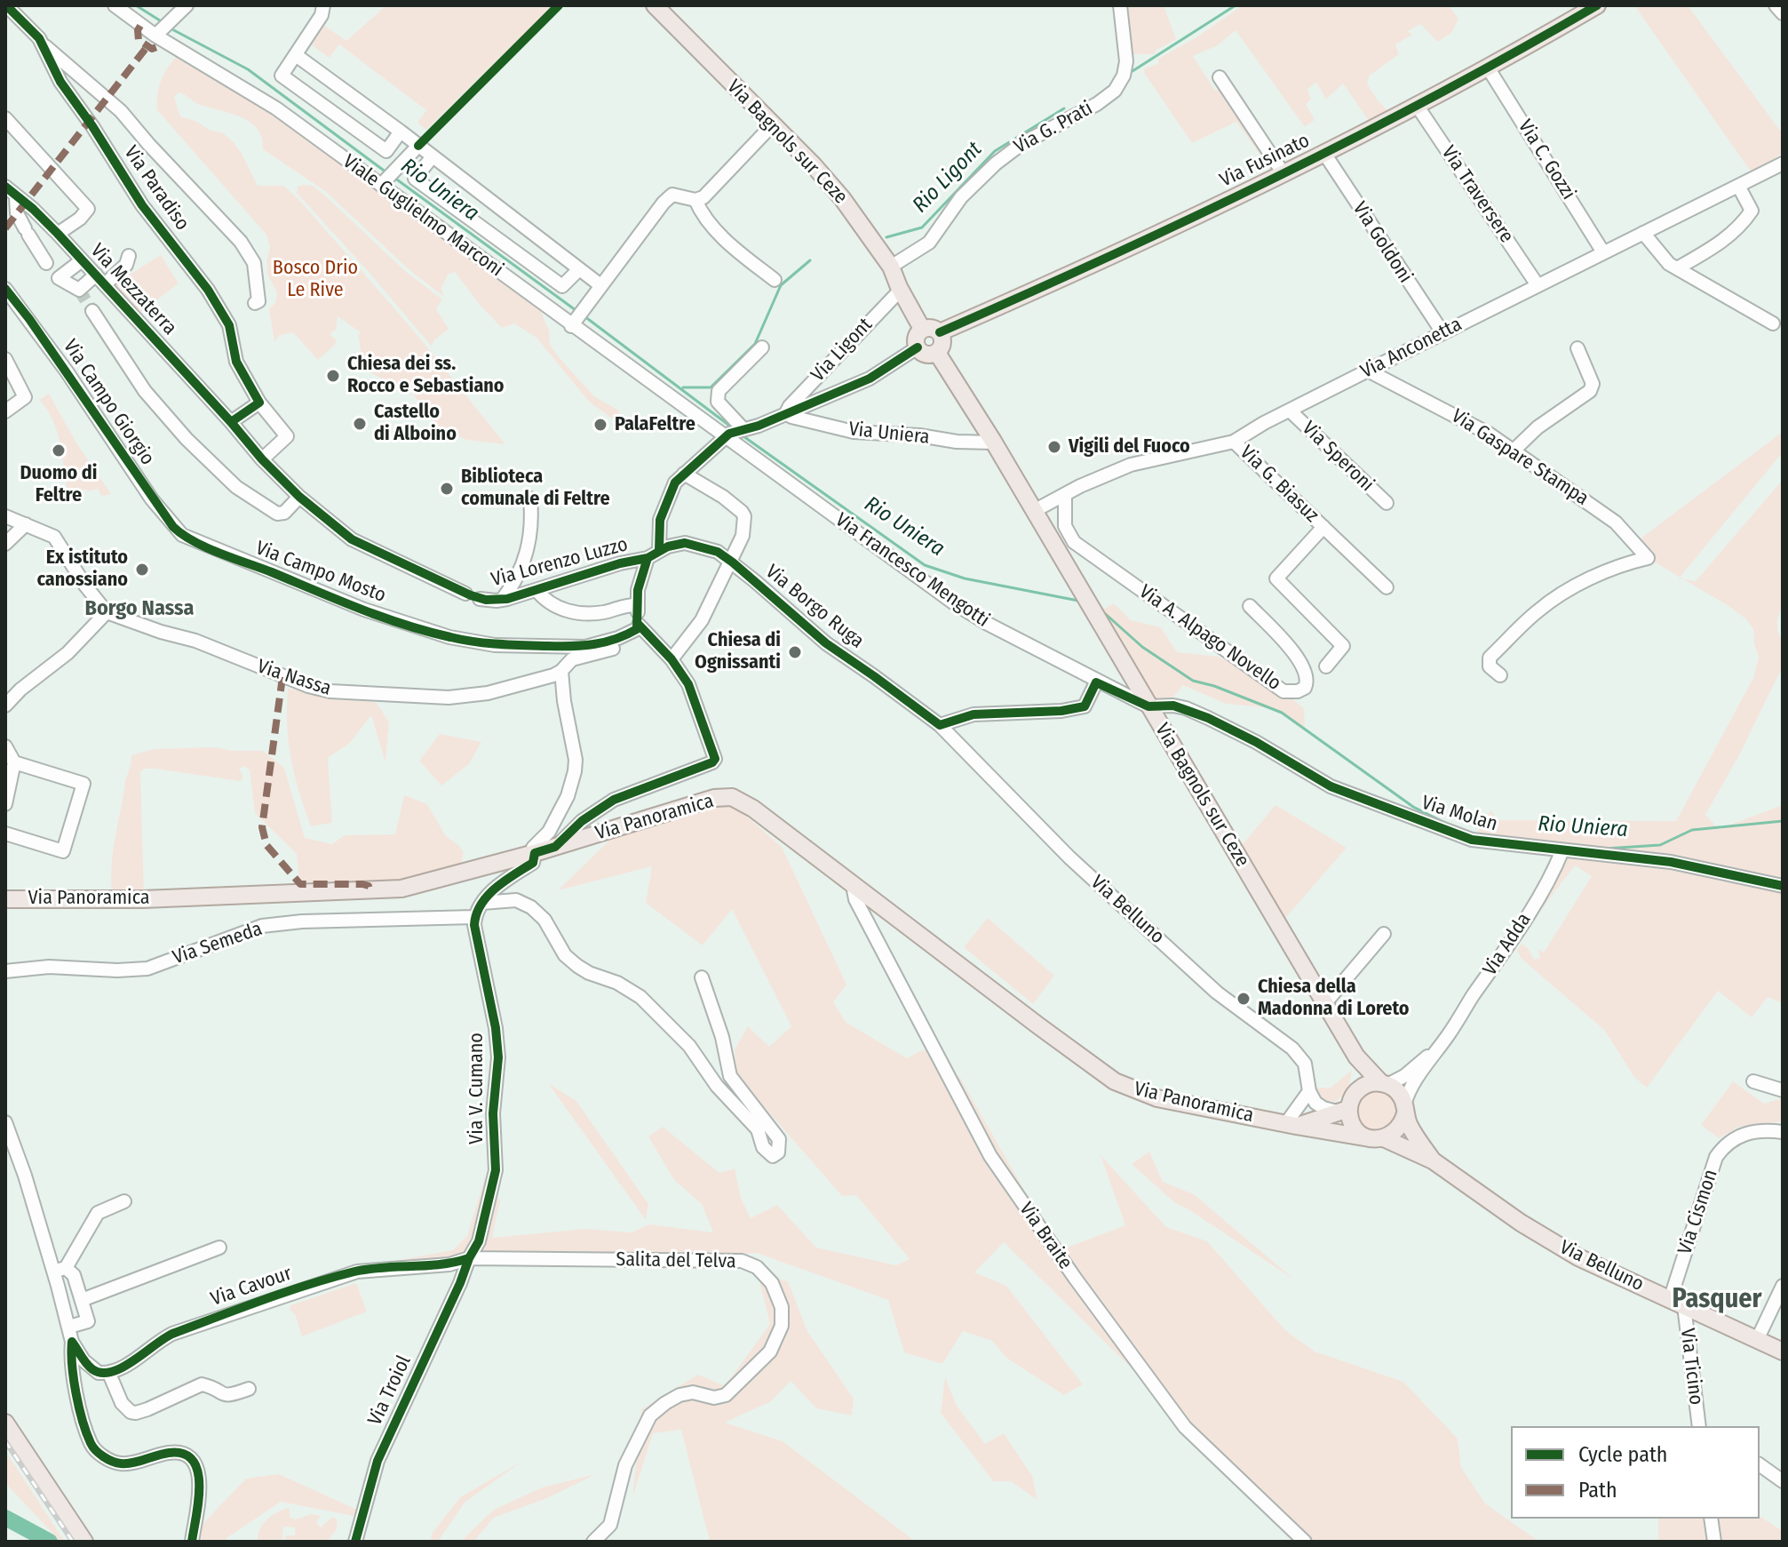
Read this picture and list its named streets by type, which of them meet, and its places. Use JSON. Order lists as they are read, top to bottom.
{
  "streets": {
    "main road": [
      "Via Bagnols sur Ceze",
      "Via Fusinato",
      "Via Panoramica",
      "Via Belluno"
    ],
    "street": [
      "Via G. Prati",
      "Via C. Gozzi",
      "Via Paradiso",
      "Via Traversere",
      "Viale Guglielmo Marconi",
      "Via Goldoni",
      "Via Mezzaterra",
      "Via Anconetta",
      "Via Ligont",
      "Via Campo Giorgio",
      "Via Uniera",
      "Via Speroni",
      "Via Gaspare Stampa",
      "Via G. Biasuz",
      "Via Lorenzo Luzzo",
      "Via Francesco Mengotti",
      "Via Campo Mosto",
      "Via Borgo Ruga",
      "Via A. Alpago Novello",
      "Via Nassa",
      "Via Molan",
      "Via Semeda",
      "Via Adda",
      "Via V. Cumano",
      "Via Cismon",
      "Via Braite",
      "Salita del Telva",
      "Via Cavour",
      "Via Ticino",
      "Via Troiol"
    ]
  },
  "crossings": [
    ["Via G. Prati", "Via Bagnols sur Ceze"],
    ["Via Bagnols sur Ceze", "Via Fusinato"],
    ["Via Bagnols sur Ceze", "Via Anconetta"],
    ["Via Bagnols sur Ceze", "Via Ligont"],
    ["Via Bagnols sur Ceze", "Via Uniera"],
    ["Via Bagnols sur Ceze", "Via Francesco Mengotti"],
    ["Via Bagnols sur Ceze", "Via Molan"],
    ["Via Bagnols sur Ceze", "Via Panoramica"],
    ["Via Bagnols sur Ceze", "Via Belluno"],
    ["Via Bagnols sur Ceze", "Via Adda"],
    ["Via C. Gozzi", "Via Fusinato"],
    ["Via C. Gozzi", "Via Anconetta"],
    ["Via Fusinato", "Via Traversere"],
    ["Via Fusinato", "Via Goldoni"],
    ["Via Paradiso", "Via Mezzaterra"],
    ["Via Paradiso", "Via Lorenzo Luzzo"],
    ["Via Traversere", "Via Anconetta"],
    ["Viale Guglielmo Marconi", "Via Francesco Mengotti"],
    ["Via Goldoni", "Via Anconetta"],
    ["Via Mezzaterra", "Via Lorenzo Luzzo"],
    ["Via Anconetta", "Via Speroni"],
    ["Via Anconetta", "Via Gaspare Stampa"],
    ["Via Anconetta", "Via G. Biasuz"],
    ["Via Anconetta", "Via A. Alpago Novello"],
    ["Via Ligont", "Via Uniera"],
    ["Via Campo Giorgio", "Via Campo Mosto"],
    ["Via Lorenzo Luzzo", "Via Borgo Ruga"],
    ["Via Francesco Mengotti", "Via Molan"],
    ["Via Campo Mosto", "Via Nassa"],
    ["Via Borgo Ruga", "Via Belluno"],
    ["Via Molan", "Via Adda"],
    ["Via Panoramica", "Via Belluno"],
    ["Via Panoramica", "Via Adda"],
    ["Via Panoramica", "Via Braite"],
    ["Via Belluno", "Via Adda"],
    ["Via Belluno", "Via Cismon"],
    ["Via Belluno", "Via Ticino"],
    ["Via Semeda", "Via V. Cumano"],
    ["Via V. Cumano", "Salita del Telva"],
    ["Via V. Cumano", "Via Cavour"],
    ["Via V. Cumano", "Via Troiol"],
    ["Via Cismon", "Via Ticino"],
    ["Salita del Telva", "Via Cavour"],
    ["Salita del Telva", "Via Troiol"],
    ["Via Cavour", "Via Troiol"]
  ],
  "districts": ["Borgo Nassa", "Pasquer"],
  "water": ["Rio Ligont", "Rio Uniera"],
  "parks": ["Bosco Drio Le Rive"],
  "places": [
    "Chiesa dei ss. Rocco e Sebastiano",
    "Castello di Alboino",
    "PalaFeltre",
    "Vigili del Fuoco",
    "Duomo di Feltre",
    "Biblioteca comunale di Feltre",
    "Ex istituto canossiano",
    "Chiesa di Ognissanti",
    "Chiesa della Madonna di Loreto"
  ],
  "legend": ["Cycle path", "Path"]
}
